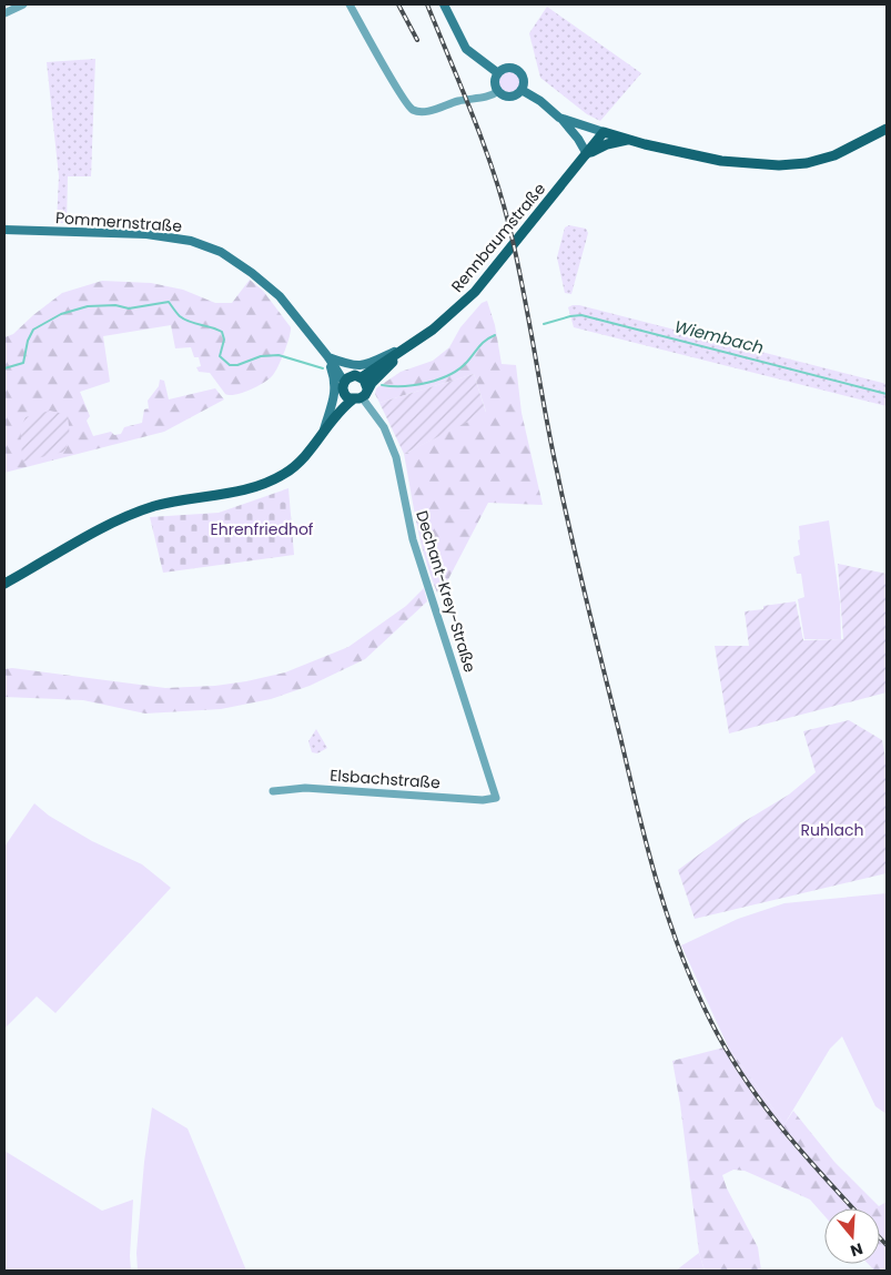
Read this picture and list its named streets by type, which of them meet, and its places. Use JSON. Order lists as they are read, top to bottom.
{
  "streets": {
    "main road": ["Pommernstraße", "Rennbaumstraße"],
    "street": ["Dechant-Krey-Straße", "Elsbachstraße"]
  },
  "crossings": [
    ["Rennbaumstraße", "Dechant-Krey-Straße"],
    ["Dechant-Krey-Straße", "Elsbachstraße"]
  ],
  "water": ["Wiembach"],
  "parks": ["Ehrenfriedhof", "Ruhlach"],
  "north": "bottom"
}
